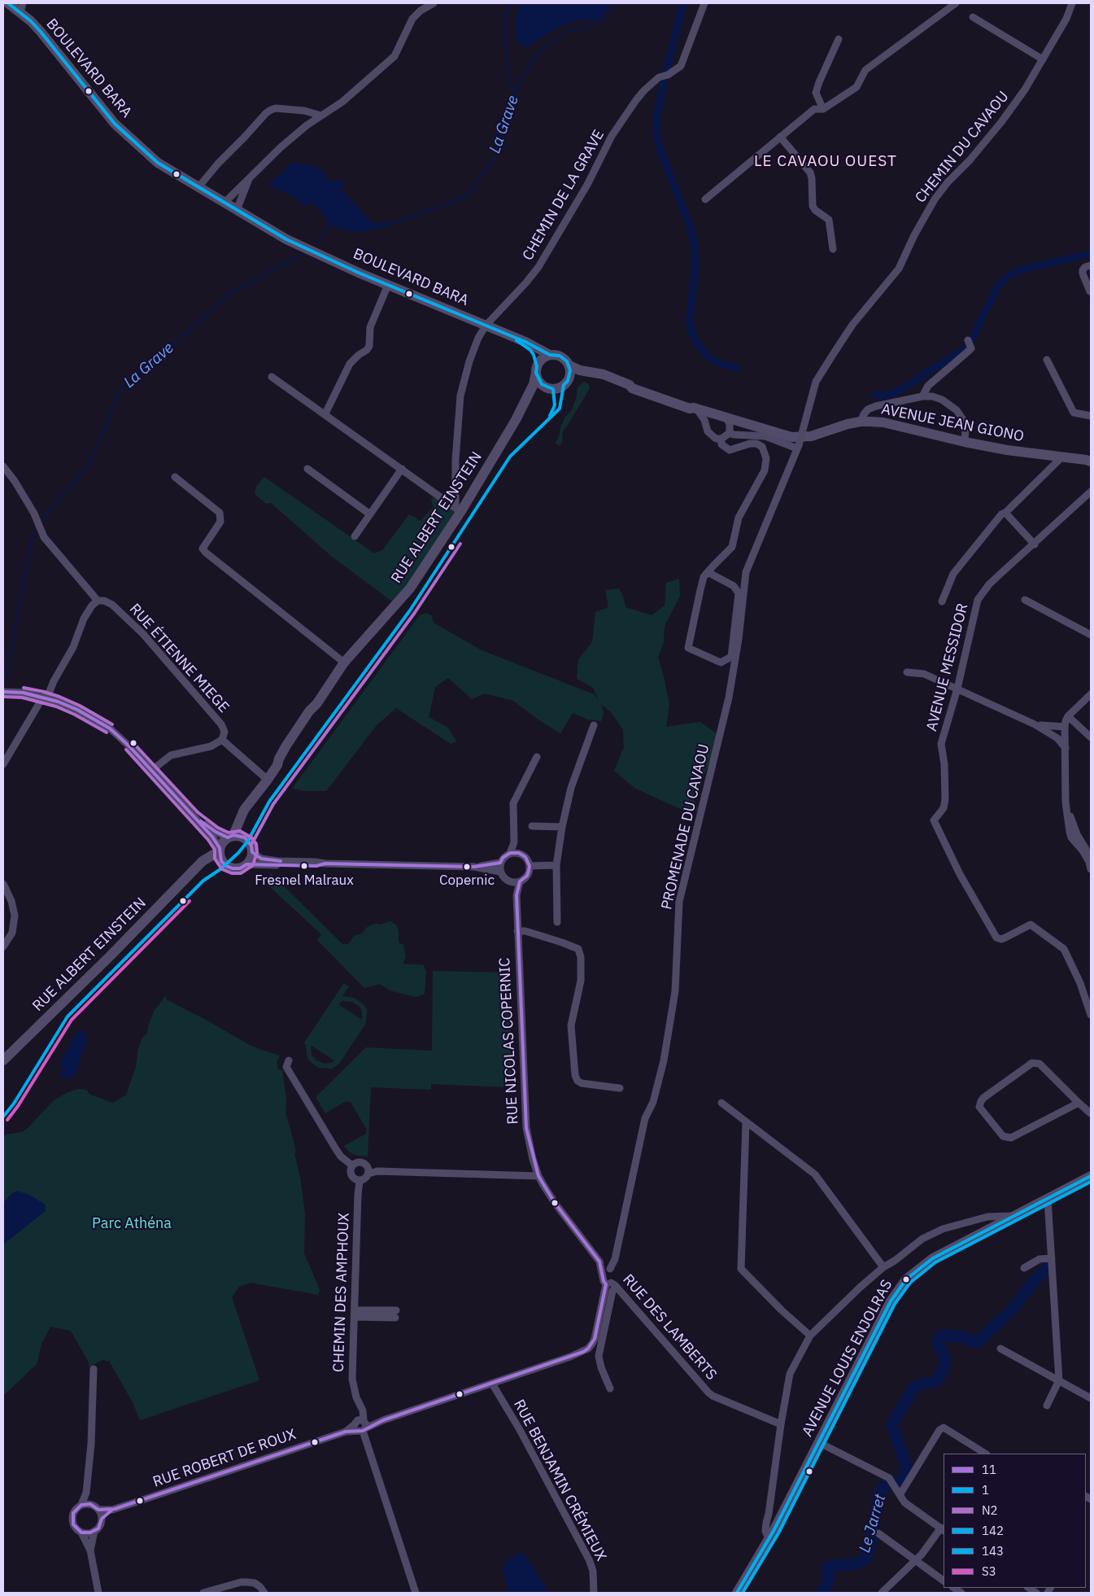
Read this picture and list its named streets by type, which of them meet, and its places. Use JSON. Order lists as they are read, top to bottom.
{
  "streets": {
    "street": [
      "BOULEVARD BARA",
      "CHEMIN DU CAVAOU",
      "CHEMIN DE LA GRAVE",
      "AVENUE JEAN GIONO",
      "RUE ALBERT EINSTEIN",
      "RUE ÉTIENNE MIEGE",
      "AVENUE MESSIDOR",
      "PROMENADE DU CAVAOU",
      "RUE NICOLAS COPERNIC",
      "CHEMIN DES AMPHOUX",
      "RUE DES LAMBERTS",
      "AVENUE LOUIS ENJOLRAS",
      "RUE ROBERT DE ROUX",
      "RUE BENJAMIN CRÉMIEUX"
    ]
  },
  "crossings": [
    ["BOULEVARD BARA", "CHEMIN DE LA GRAVE"],
    ["BOULEVARD BARA", "RUE ALBERT EINSTEIN"],
    ["CHEMIN DU CAVAOU", "AVENUE JEAN GIONO"],
    ["CHEMIN DU CAVAOU", "PROMENADE DU CAVAOU"],
    ["CHEMIN DE LA GRAVE", "RUE ALBERT EINSTEIN"],
    ["AVENUE JEAN GIONO", "PROMENADE DU CAVAOU"],
    ["PROMENADE DU CAVAOU", "RUE DES LAMBERTS"],
    ["RUE NICOLAS COPERNIC", "RUE DES LAMBERTS"],
    ["CHEMIN DES AMPHOUX", "RUE ROBERT DE ROUX"],
    ["RUE DES LAMBERTS", "RUE ROBERT DE ROUX"],
    ["RUE ROBERT DE ROUX", "RUE BENJAMIN CRÉMIEUX"]
  ],
  "districts": ["LE CAVAOU OUEST"],
  "water": ["La Grave", "Le Jarret"],
  "parks": ["Parc Athéna"],
  "places": ["Fresnel Malraux", "Copernic"],
  "lines": [
    "transit line 1",
    "transit line N2",
    "transit line 11",
    "transit line S3",
    "transit line 142",
    "transit line 143"
  ],
  "legend": [
    "11",
    "1",
    "N2",
    "142",
    "143",
    "S3"
  ]
}
